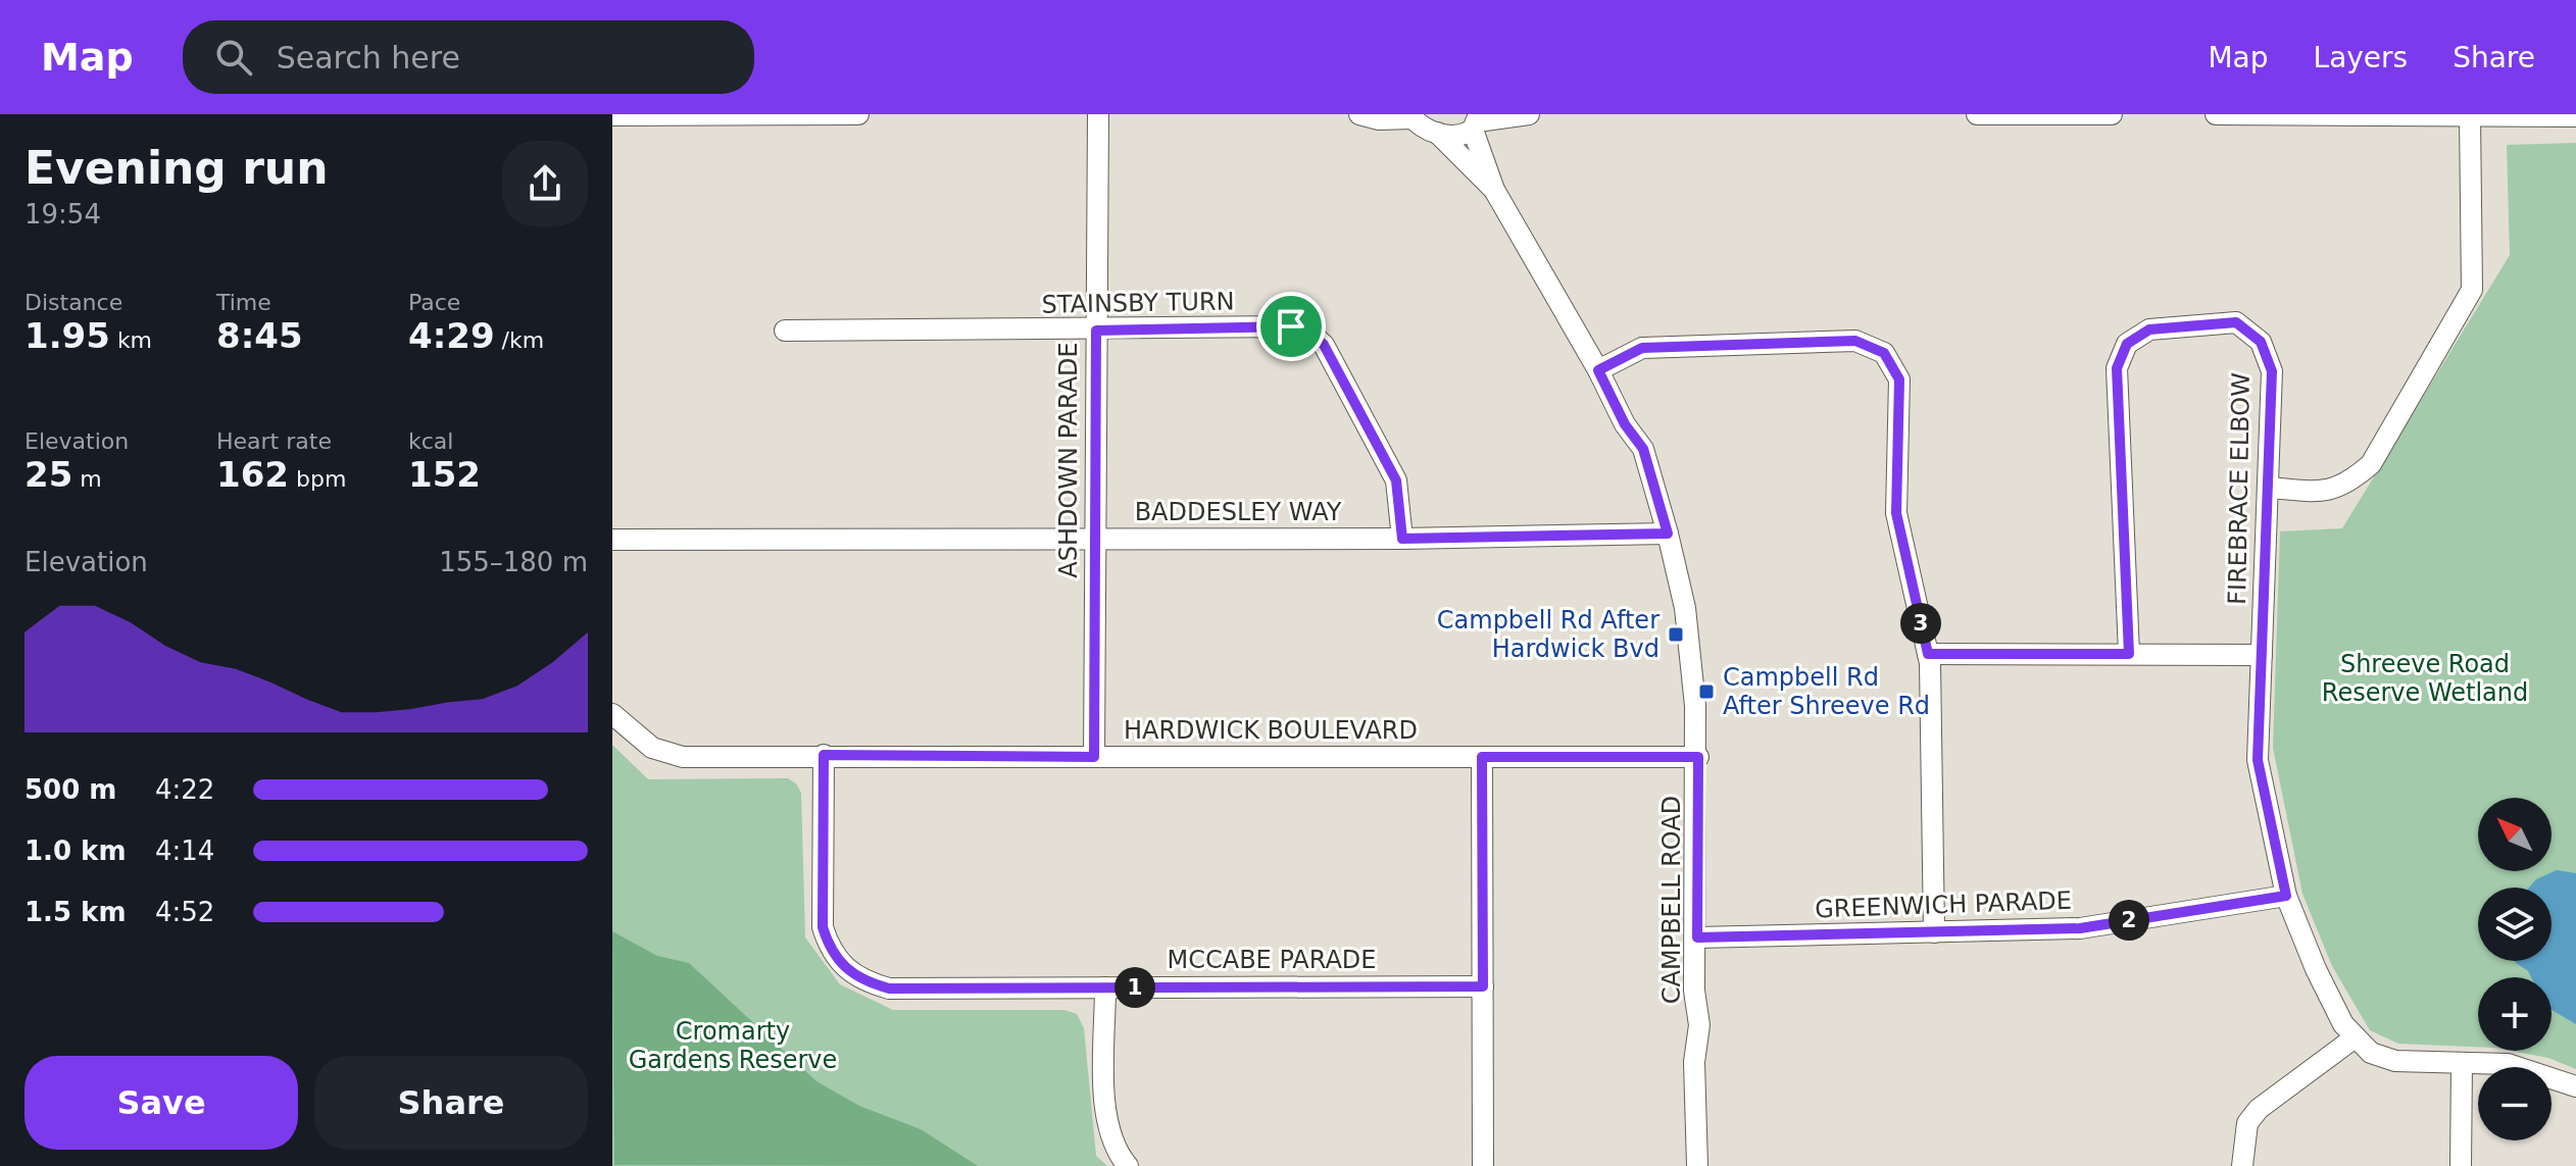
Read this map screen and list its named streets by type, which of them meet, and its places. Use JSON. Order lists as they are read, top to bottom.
{
  "streets": {
    "street": [
      "STAINSBY TURN",
      "ASHDOWN PARADE",
      "FIREBRACE ELBOW",
      "BADDESLEY WAY",
      "HARDWICK BOULEVARD",
      "CAMPBELL ROAD",
      "GREENWICH PARADE",
      "MCCABE PARADE"
    ]
  },
  "crossings": [
    ["STAINSBY TURN", "ASHDOWN PARADE"],
    ["STAINSBY TURN", "BADDESLEY WAY"],
    ["ASHDOWN PARADE", "BADDESLEY WAY"],
    ["ASHDOWN PARADE", "HARDWICK BOULEVARD"],
    ["FIREBRACE ELBOW", "GREENWICH PARADE"],
    ["BADDESLEY WAY", "CAMPBELL ROAD"],
    ["HARDWICK BOULEVARD", "CAMPBELL ROAD"],
    ["HARDWICK BOULEVARD", "MCCABE PARADE"],
    ["CAMPBELL ROAD", "GREENWICH PARADE"]
  ],
  "parks": ["Shreeve Road Reserve Wetland", "Cromarty Gardens Reserve"],
  "places": {
    "transit": ["Campbell Rd After Hardwick Bvd", "Campbell Rd After Shreeve Rd"]
  },
  "north": "top left",
  "page": {
    "header": "Map",
    "search": "Search here",
    "nav": ["Map", "Layers", "Share"],
    "heading": ["Evening run", "19:54"],
    "stats": [
      ["Distance", "1.95 km"],
      ["Time", "8:45"],
      ["Pace", "4:29 /km"],
      ["Elevation", "25 m"],
      ["Heart rate", "162 bpm"],
      ["kcal", "152"]
    ],
    "chart": ["Elevation", "155–180 m"],
    "pins": ["3", "2", "1"],
    "list": [
      {
        "name": "500 m",
        "note": "4:22"
      },
      {
        "name": "1.0 km",
        "note": "4:14"
      },
      {
        "name": "1.5 km",
        "note": "4:52"
      }
    ],
    "map_buttons": ["+", "−"],
    "buttons": ["Save", "Share"]
  }
}
